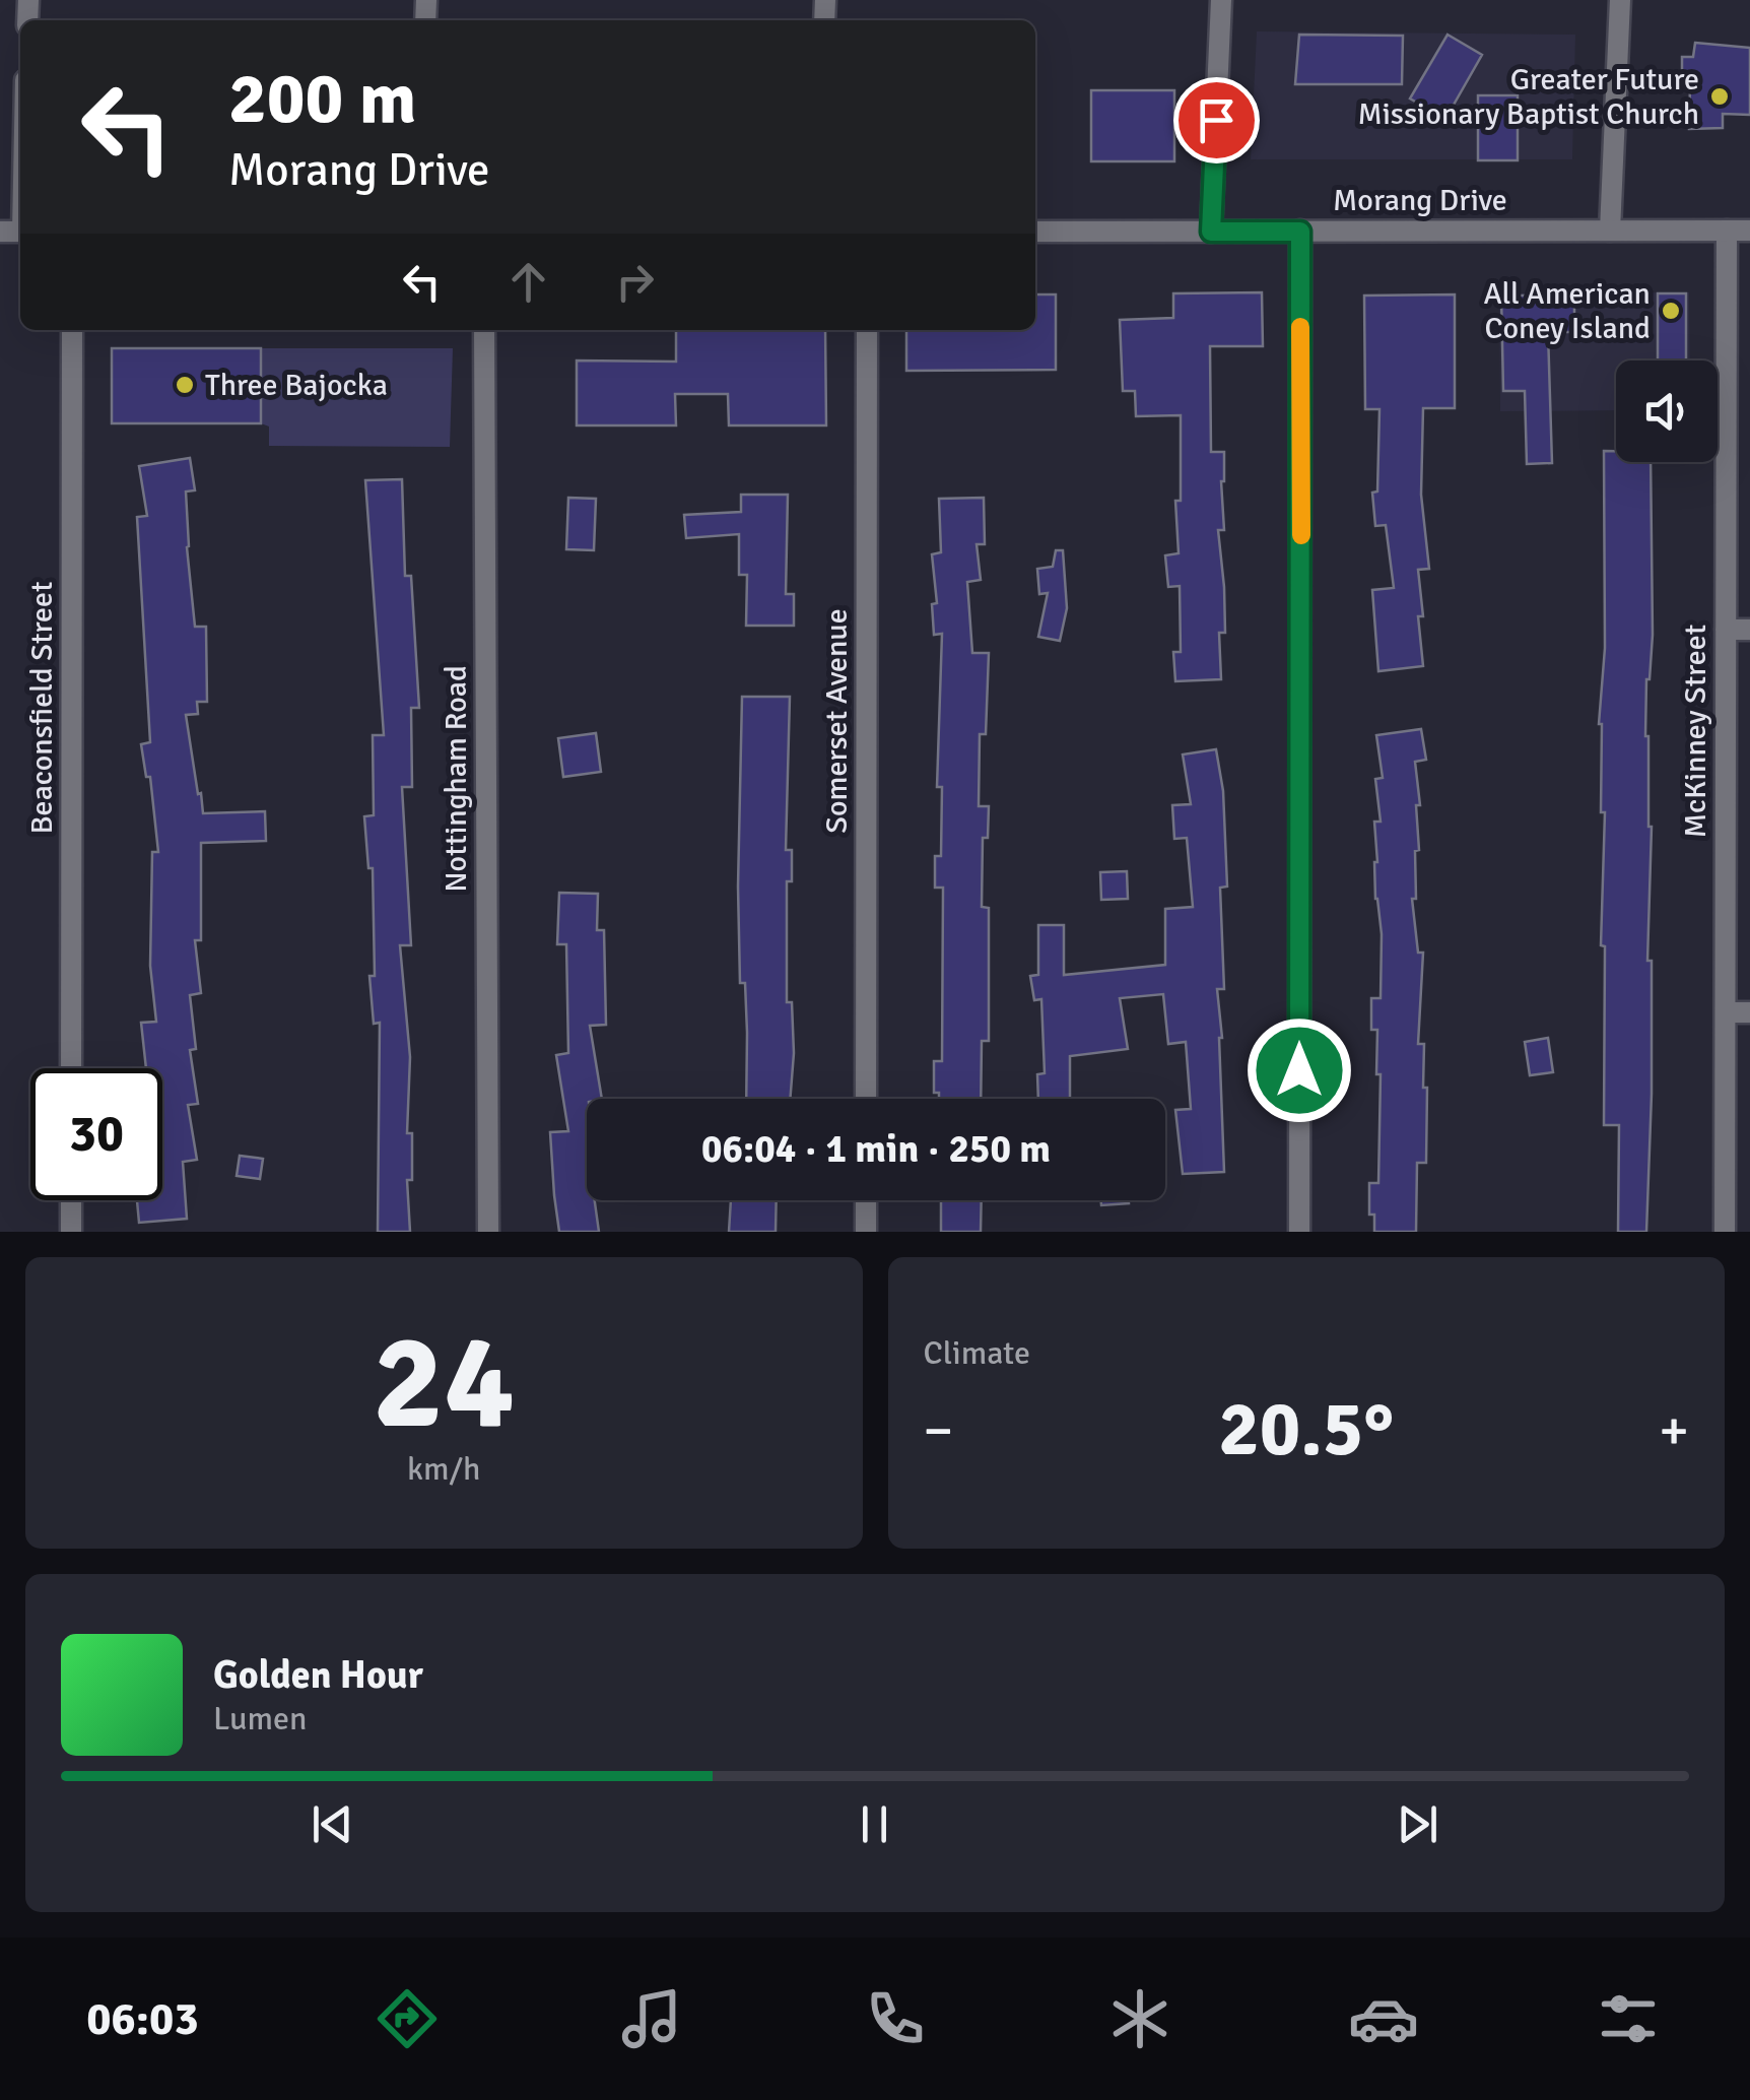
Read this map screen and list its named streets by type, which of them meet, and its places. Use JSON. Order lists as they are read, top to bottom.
{
  "streets": {
    "street": [
      "Morang Drive",
      "Beaconsfield Street",
      "Somerset Avenue",
      "McKinney Street",
      "Nottingham Road"
    ]
  },
  "crossings": [
    ["Morang Drive", "McKinney Street"]
  ],
  "places": ["Greater Future Missionary Baptist Church", "All American Coney Island", "Three Bajocka"],
  "page": {
    "turn": ["200 m", "Morang Drive"],
    "limit": "30",
    "trip": "06:04 · 1 min · 250 m",
    "tile": [
      ["24", "km/h"],
      "Climate"
    ],
    "heat": ["−", "20.5°", "+"],
    "song": ["Golden Hour", "Lumen"],
    "tabs": "06:03"
  }
}
